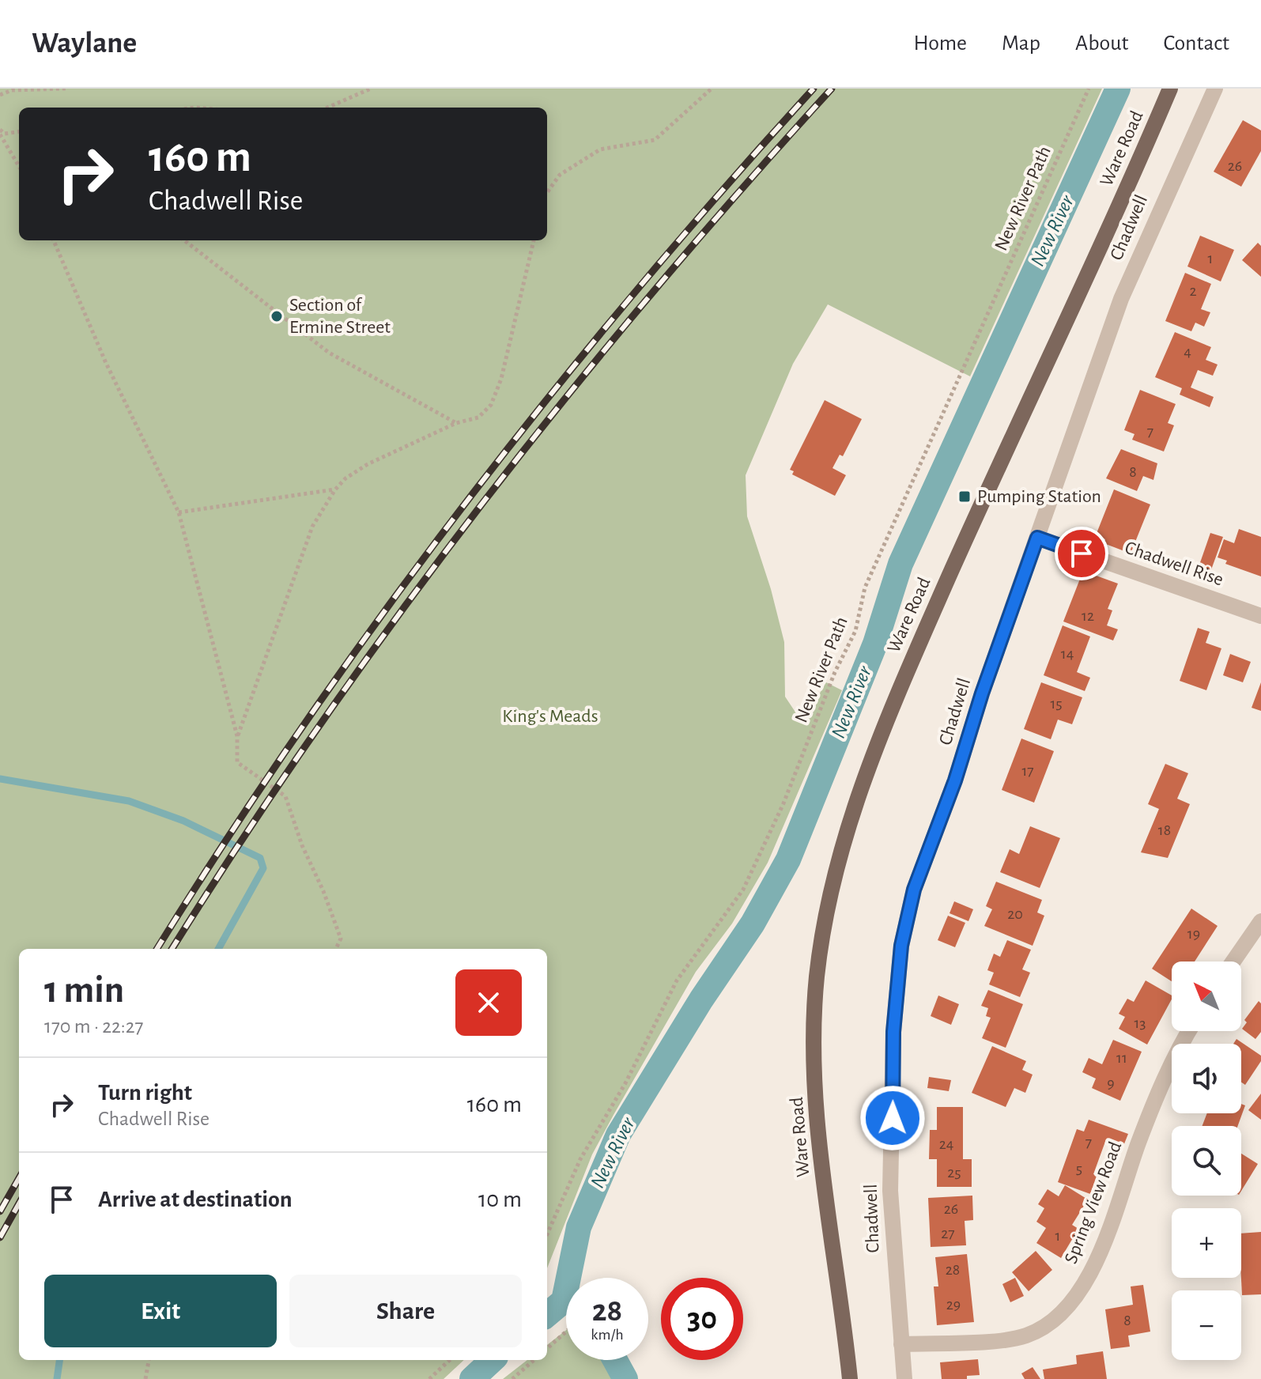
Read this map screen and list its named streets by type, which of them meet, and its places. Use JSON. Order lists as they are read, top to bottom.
{
  "streets": {
    "main road": ["Ware Road"],
    "street": ["Chadwell", "Chadwell Rise", "Spring View Road"],
    "path": ["New River Path"]
  },
  "crossings": [
    ["Chadwell", "Chadwell Rise"],
    ["Chadwell", "Spring View Road"]
  ],
  "water": ["New River"],
  "parks": ["King's Meads"],
  "places": {
    "other": ["Section of Ermine Street"],
    "transit": ["Pumping Station"]
  },
  "house_numbers": [
    "26",
    "1",
    "2",
    "4",
    "7",
    "8",
    "12",
    "14",
    "15",
    "17",
    "18",
    "20",
    "19",
    "13",
    "11",
    "9",
    "7",
    "24",
    "5",
    "25",
    "26",
    "27",
    "1",
    "28",
    "29",
    "8"
  ],
  "north": "top left",
  "page": {
    "header": "Waylane",
    "nav": [
      "Home",
      "Map",
      "About",
      "Contact"
    ],
    "turn": ["160 m", "Chadwell Rise"],
    "heading": ["1 min", "170 m · 22:27"],
    "map_buttons": ["+", "−"],
    "list": [
      {
        "name": "Turn right",
        "note": "Chadwell Rise",
        "value": "160 m"
      },
      {
        "name": "Arrive at destination",
        "value": "10 m"
      }
    ],
    "buttons": ["Exit", "Share"],
    "speed": "28 km/h",
    "limit": "30"
  }
}
